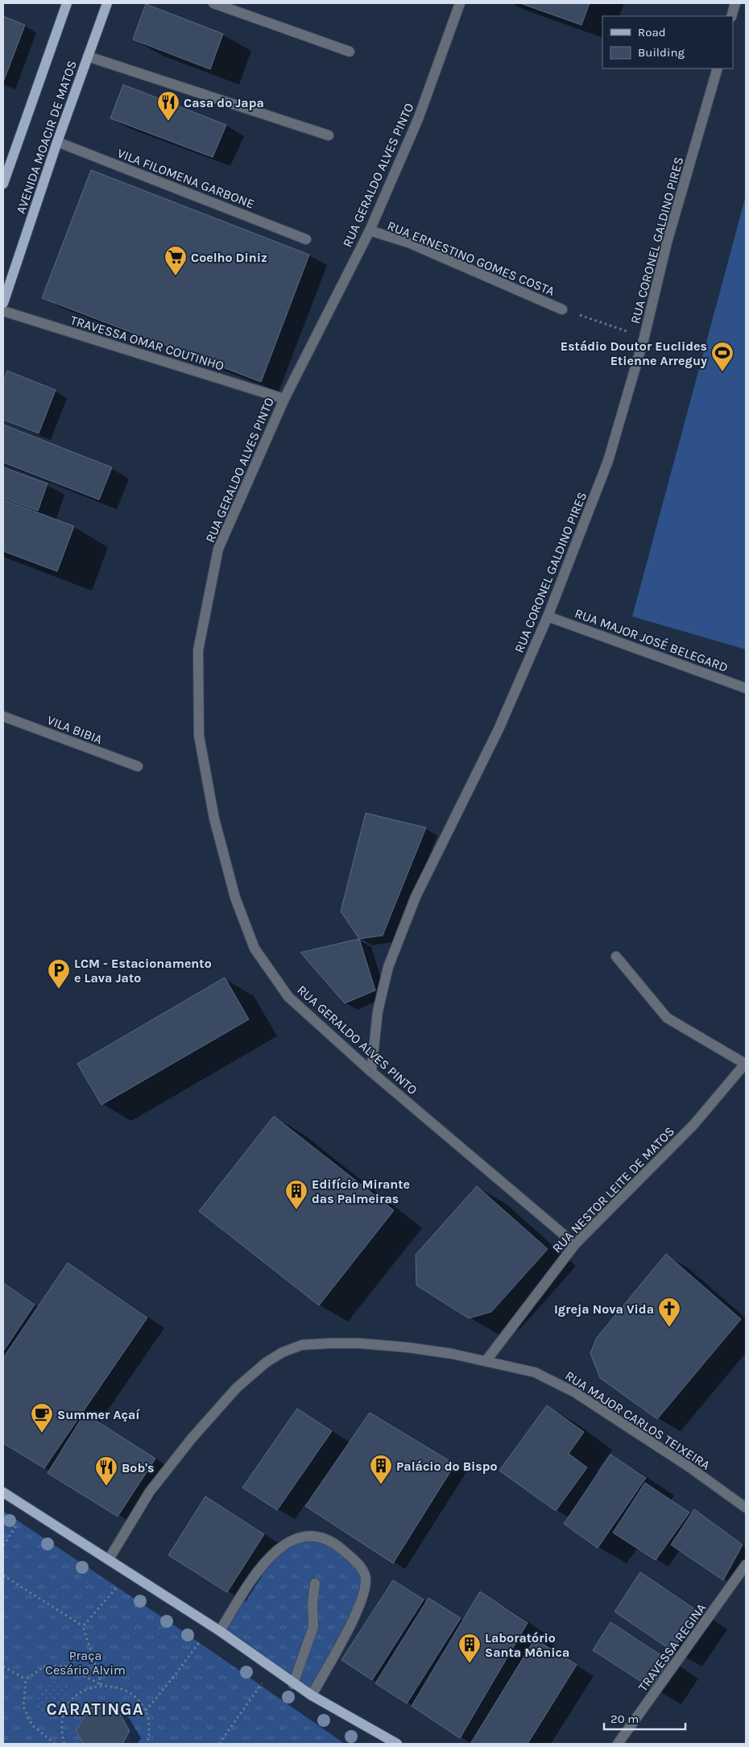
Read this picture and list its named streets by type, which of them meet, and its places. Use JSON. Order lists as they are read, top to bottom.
{
  "streets": {
    "main road": ["AVENIDA MOACIR DE MATOS"],
    "street": [
      "RUA GERALDO ALVES PINTO",
      "VILA FILOMENA GARBONE",
      "RUA CORONEL GALDINO PIRES",
      "RUA ERNESTINO GOMES COSTA",
      "TRAVESSA OMAR COUTINHO",
      "RUA MAJOR JOSÉ BELEGARD",
      "VILA BIBIA",
      "RUA NESTOR LEITE DE MATOS",
      "RUA MAJOR CARLOS TEIXEIRA",
      "TRAVESSA REGINA"
    ]
  },
  "crossings": [
    ["AVENIDA MOACIR DE MATOS", "VILA FILOMENA GARBONE"],
    ["RUA GERALDO ALVES PINTO", "RUA CORONEL GALDINO PIRES"],
    ["RUA GERALDO ALVES PINTO", "RUA ERNESTINO GOMES COSTA"],
    ["RUA GERALDO ALVES PINTO", "TRAVESSA OMAR COUTINHO"],
    ["RUA GERALDO ALVES PINTO", "RUA NESTOR LEITE DE MATOS"],
    ["RUA CORONEL GALDINO PIRES", "RUA MAJOR JOSÉ BELEGARD"],
    ["RUA NESTOR LEITE DE MATOS", "RUA MAJOR CARLOS TEIXEIRA"]
  ],
  "districts": ["CARATINGA"],
  "parks": ["Praça Cesário Alvim"],
  "places": {
    "restaurant": ["Casa do Japa", "Bob's"],
    "supermarket": ["Coelho Diniz"],
    "sports": ["Estádio Doutor Euclides Etienne Arreguy"],
    "parking": ["LCM - Estacionamento e Lava Jato"],
    "building": ["Edifício Mirante das Palmeiras", "Palácio do Bispo", "Laboratório Santa Mônica"],
    "church": ["Igreja Nova Vida"],
    "cafe": ["Summer Açaí"]
  },
  "legend": ["Road", "Building"],
  "scale_bar": "20 m"
}
